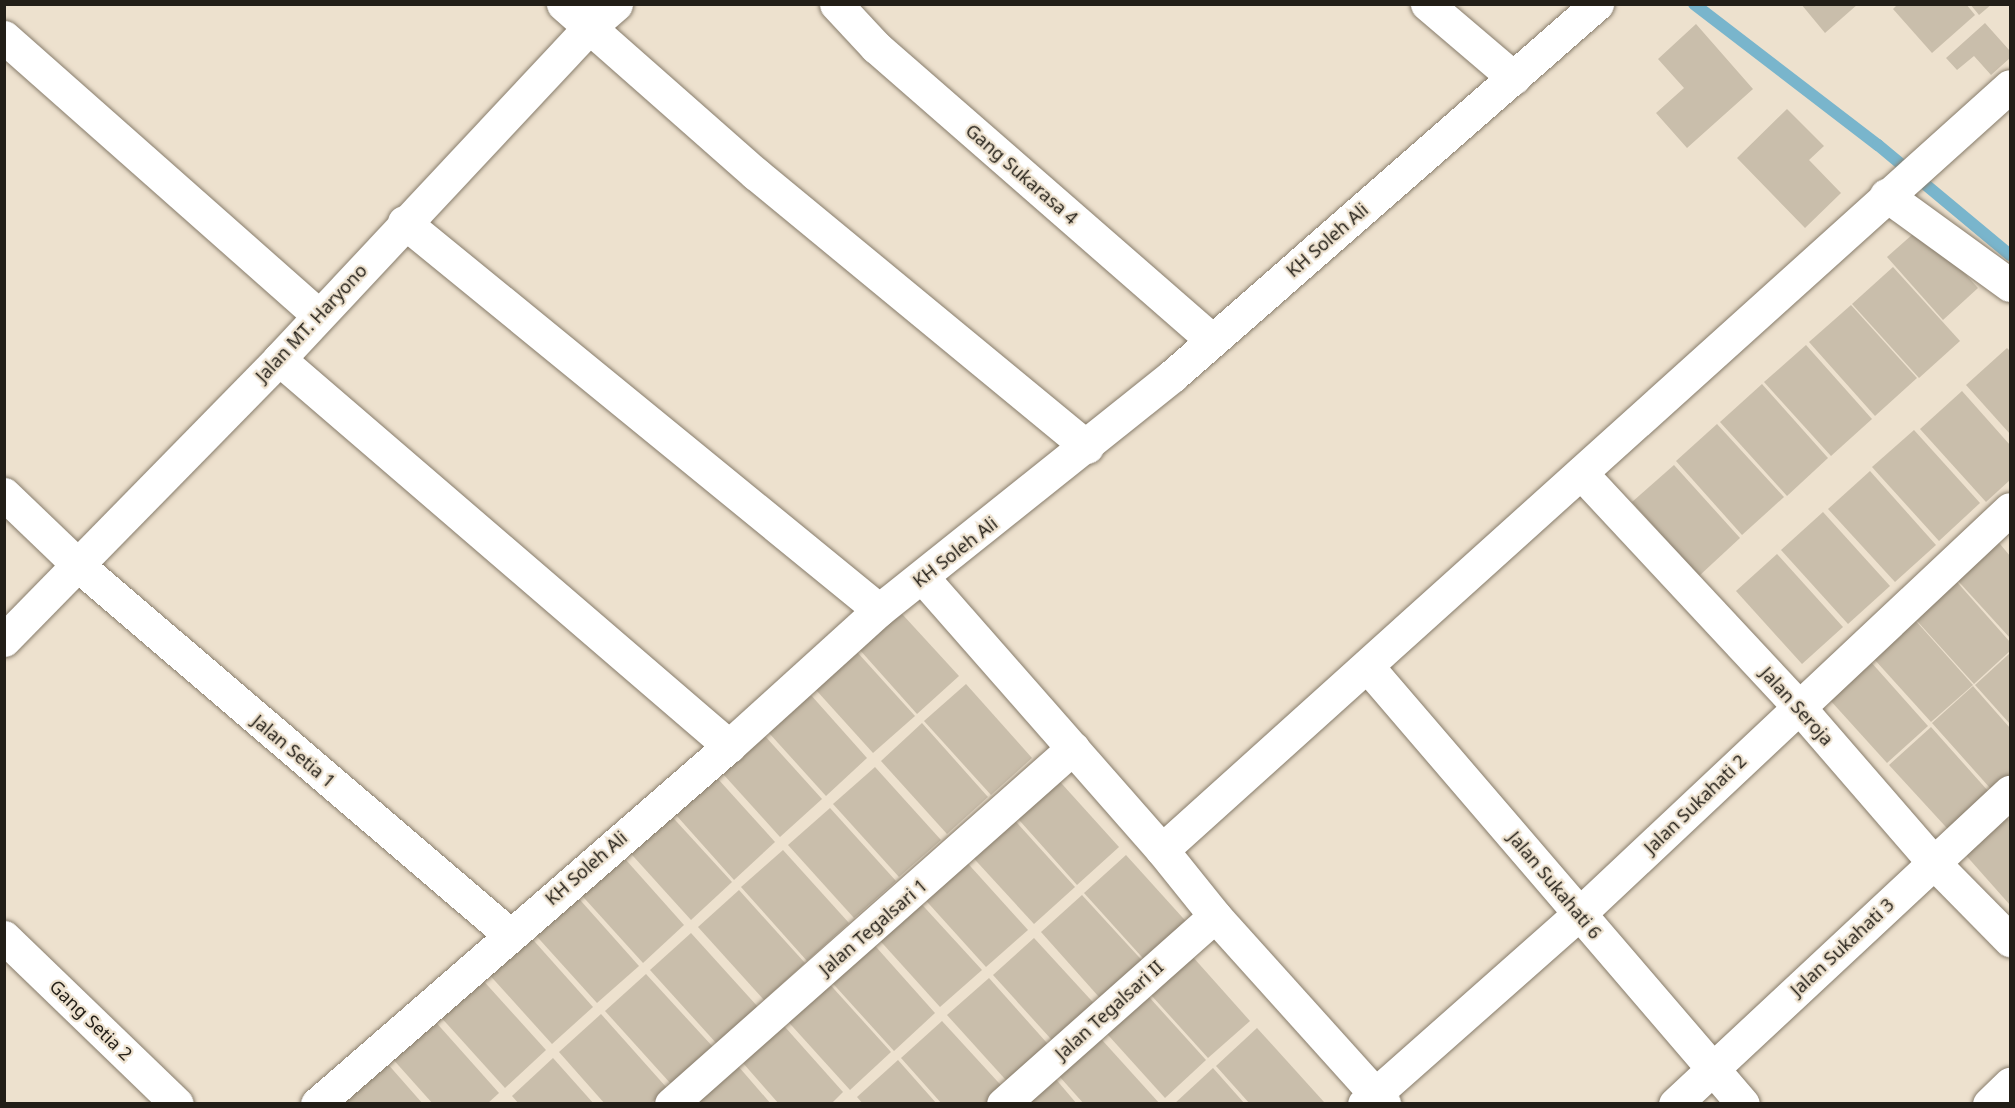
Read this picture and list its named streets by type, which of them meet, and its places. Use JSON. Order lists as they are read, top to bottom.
{
  "streets": {
    "street": [
      "Gang Sukarasa 4",
      "KH Soleh Ali",
      "Jalan MT. Haryono",
      "Jalan Seroja",
      "Jalan Setia 1",
      "Jalan Sukahati 2",
      "Jalan Sukahati 6",
      "Jalan Tegalsari 1",
      "Jalan Sukahati 3",
      "Jalan Tegalsari II",
      "Gang Setia 2"
    ]
  },
  "crossings": [
    ["Gang Sukarasa 4", "KH Soleh Ali"],
    ["KH Soleh Ali", "Jalan Setia 1"],
    ["Jalan MT. Haryono", "Jalan Setia 1"],
    ["Jalan Seroja", "Jalan Sukahati 2"],
    ["Jalan Seroja", "Jalan Sukahati 3"],
    ["Jalan Sukahati 2", "Jalan Sukahati 6"],
    ["Jalan Sukahati 6", "Jalan Sukahati 3"]
  ]
}
